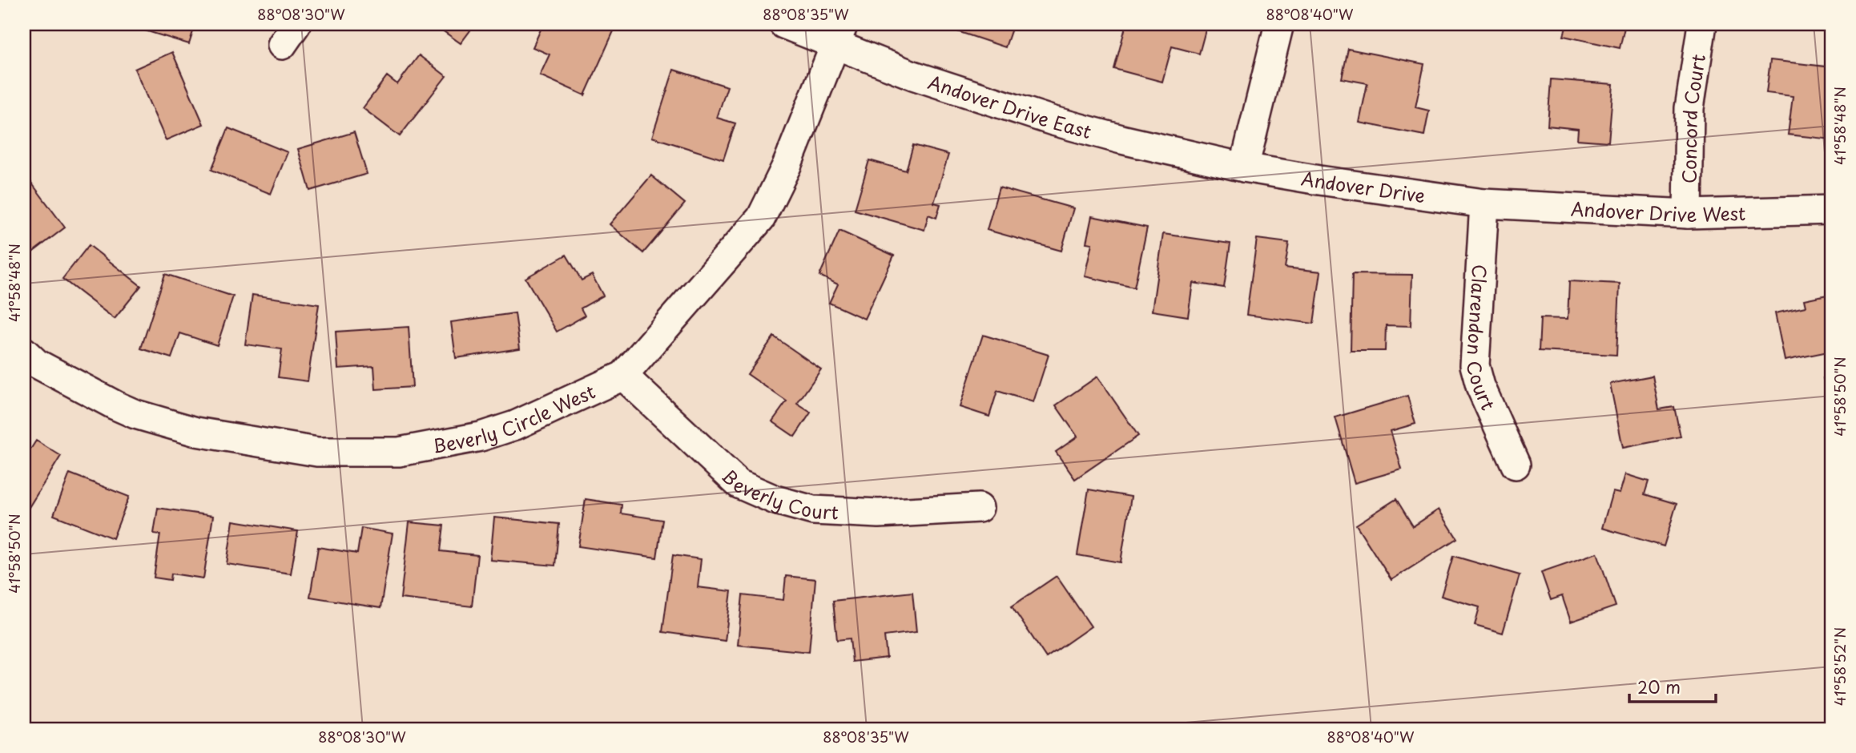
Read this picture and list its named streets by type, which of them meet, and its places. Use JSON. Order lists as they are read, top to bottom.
{
  "streets": {
    "street": [
      "Andover Drive East",
      "Concord Court",
      "Andover Drive",
      "Andover Drive West",
      "Clarendon Court",
      "Beverly Circle West",
      "Beverly Court"
    ]
  },
  "crossings": [
    ["Andover Drive East", "Andover Drive"],
    ["Andover Drive East", "Beverly Circle West"],
    ["Concord Court", "Andover Drive West"],
    ["Andover Drive", "Andover Drive West"],
    ["Andover Drive", "Clarendon Court"],
    ["Andover Drive West", "Clarendon Court"],
    ["Beverly Circle West", "Beverly Court"]
  ],
  "scale_bar": "20 m",
  "coordinates": [
    "88°08'30\"W",
    "88°08'35\"W",
    "88°08'40\"W",
    "41°58'48\"N",
    "41°58'50\"N",
    "41°58'52\"N"
  ]
}
